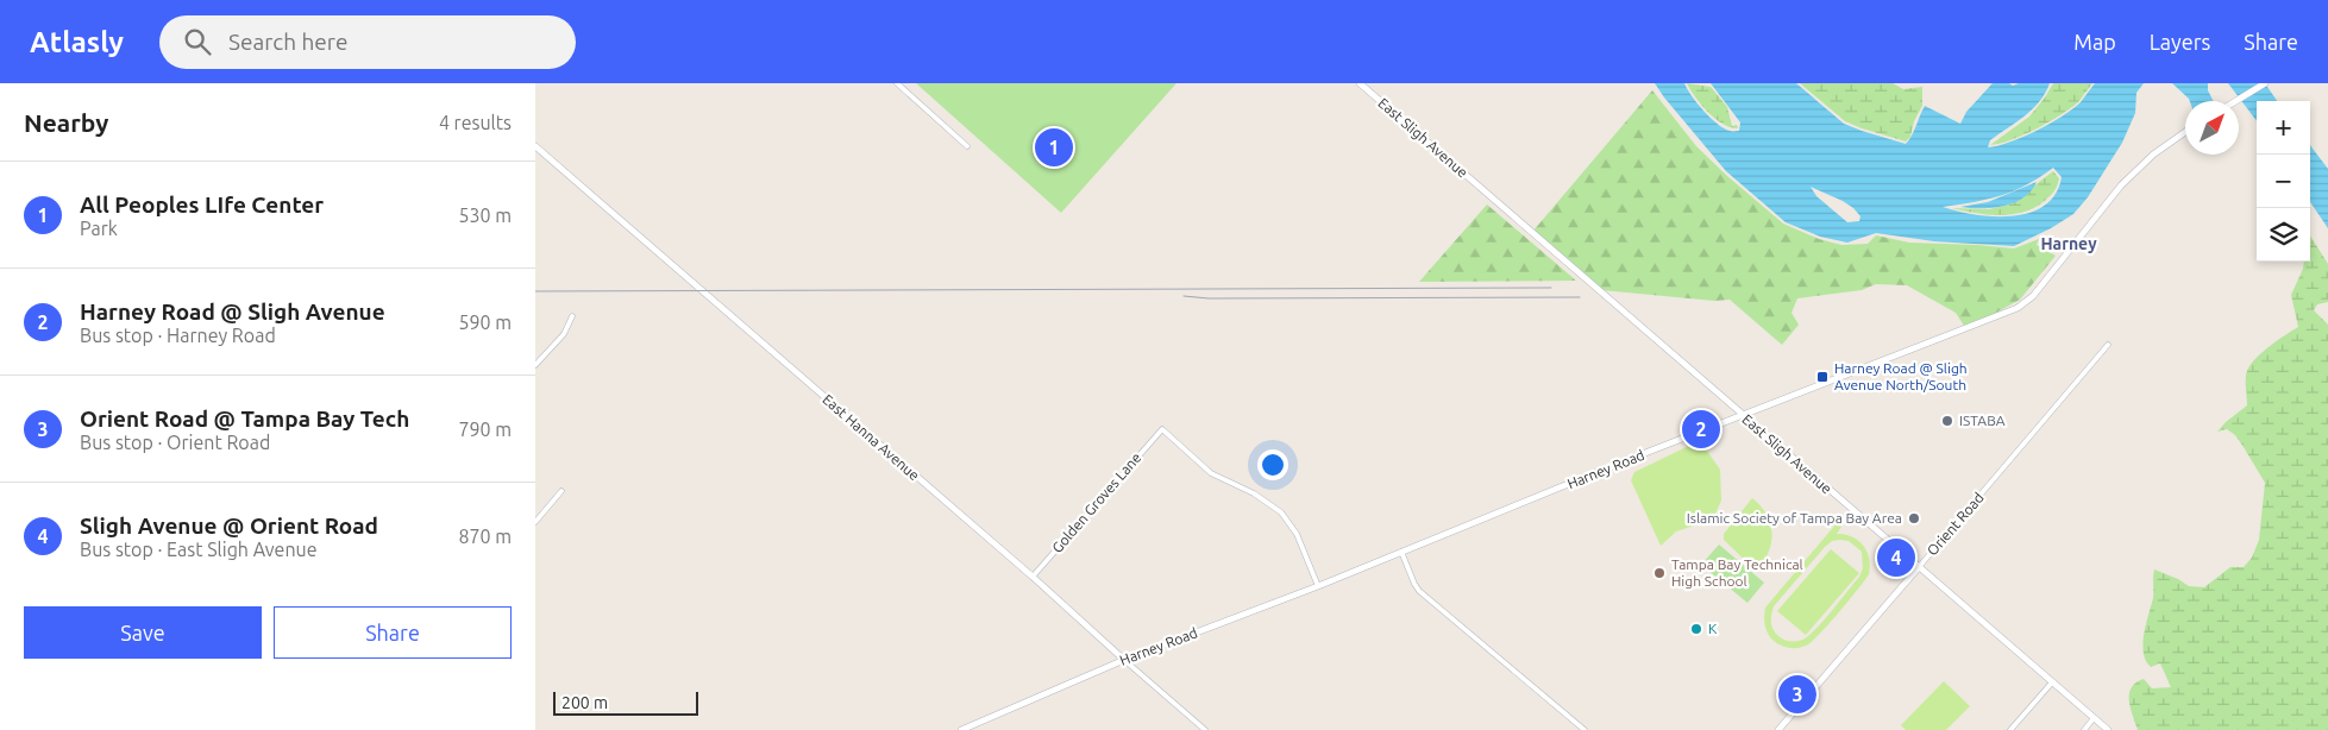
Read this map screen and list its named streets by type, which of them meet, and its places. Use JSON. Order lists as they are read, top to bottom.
{
  "streets": {
    "street": [
      "East Sligh Avenue",
      "East Hanna Avenue",
      "Harney Road",
      "Golden Groves Lane",
      "Orient Road"
    ]
  },
  "crossings": [
    ["East Sligh Avenue", "Harney Road"],
    ["East Sligh Avenue", "Orient Road"],
    ["East Hanna Avenue", "Harney Road"],
    ["East Hanna Avenue", "Golden Groves Lane"],
    ["Harney Road", "Golden Groves Lane"]
  ],
  "districts": ["Harney"],
  "places": {
    "transit": ["Harney Road @ Sligh Avenue North/South"],
    "other": [
      "ISTABA",
      "Islamic Society of Tampa Bay Area",
      "Tampa Bay Technical High School",
      "K"
    ]
  },
  "scale_bar": "200 m",
  "north": "top right",
  "page": {
    "header": "Atlasly",
    "search": "Search here",
    "nav": ["Map", "Layers", "Share"],
    "heading": ["Nearby", "4 results"],
    "map_buttons": ["+", "−"],
    "pins": [
      "1",
      "2",
      "4",
      "3"
    ],
    "list": [
      {
        "mark": "1",
        "name": "All Peoples LIfe Center",
        "note": "Park",
        "value": "530 m"
      },
      {
        "mark": "2",
        "name": "Harney Road @ Sligh Avenue",
        "note": "Bus stop · Harney Road",
        "value": "590 m"
      },
      {
        "mark": "3",
        "name": "Orient Road @ Tampa Bay Tech",
        "note": "Bus stop · Orient Road",
        "value": "790 m"
      },
      {
        "mark": "4",
        "name": "Sligh Avenue @ Orient Road",
        "note": "Bus stop · East Sligh Avenue",
        "value": "870 m"
      }
    ],
    "buttons": ["Save", "Share"],
    "scale": "200 m"
  }
}
